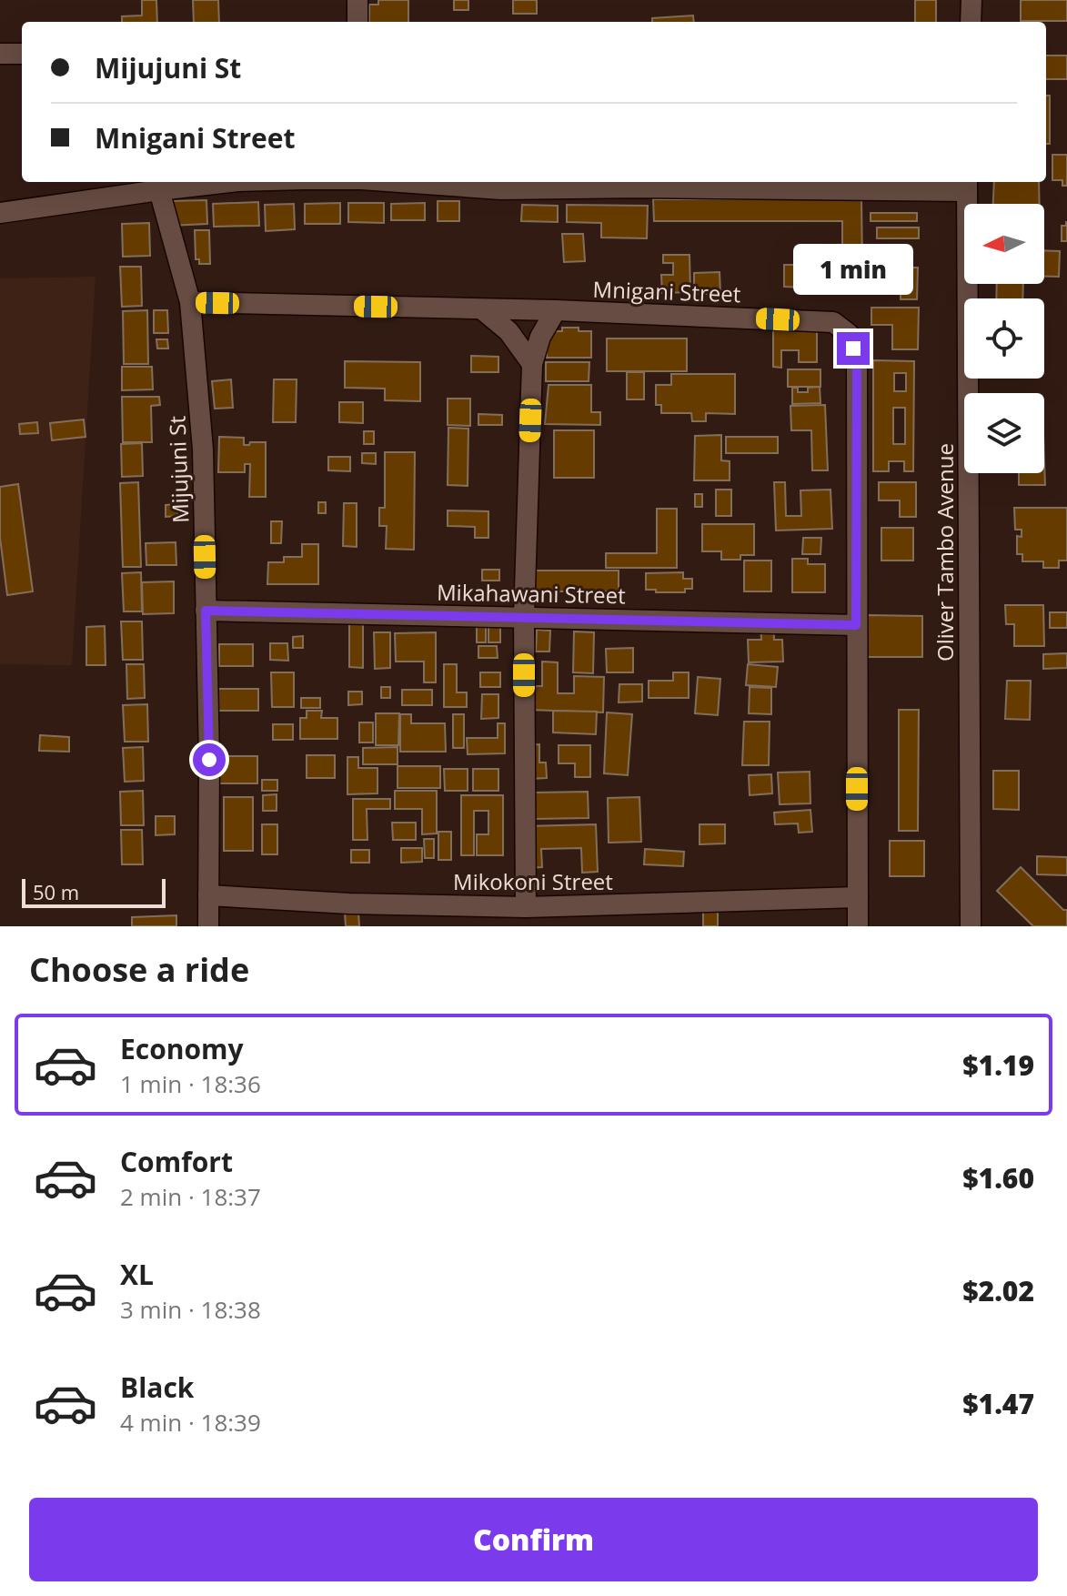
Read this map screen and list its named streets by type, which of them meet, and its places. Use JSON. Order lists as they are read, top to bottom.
{
  "streets": {
    "street": [
      "Mnigani Street",
      "Mijujuni St",
      "Oliver Tambo Avenue",
      "Mikahawani Street",
      "Mikokoni Street"
    ]
  },
  "crossings": [
    ["Mnigani Street", "Mijujuni St"],
    ["Mnigani Street", "Mikahawani Street"],
    ["Mnigani Street", "Mikokoni Street"],
    ["Mijujuni St", "Mikahawani Street"],
    ["Mijujuni St", "Mikokoni Street"]
  ],
  "scale_bar": "50 m",
  "north": "left",
  "page": {
    "banner": ["Mijujuni St", "Mnigani Street"],
    "bubble": "1 min",
    "scale": "50 m",
    "heading": "Choose a ride",
    "list": [
      {
        "name": "Economy",
        "note": "1 min · 18:36",
        "value": "$1.19"
      },
      {
        "name": "Comfort",
        "note": "2 min · 18:37",
        "value": "$1.60"
      },
      {
        "name": "XL",
        "note": "3 min · 18:38",
        "value": "$2.02"
      },
      {
        "name": "Black",
        "note": "4 min · 18:39",
        "value": "$1.47"
      }
    ],
    "buttons": "Confirm"
  }
}
